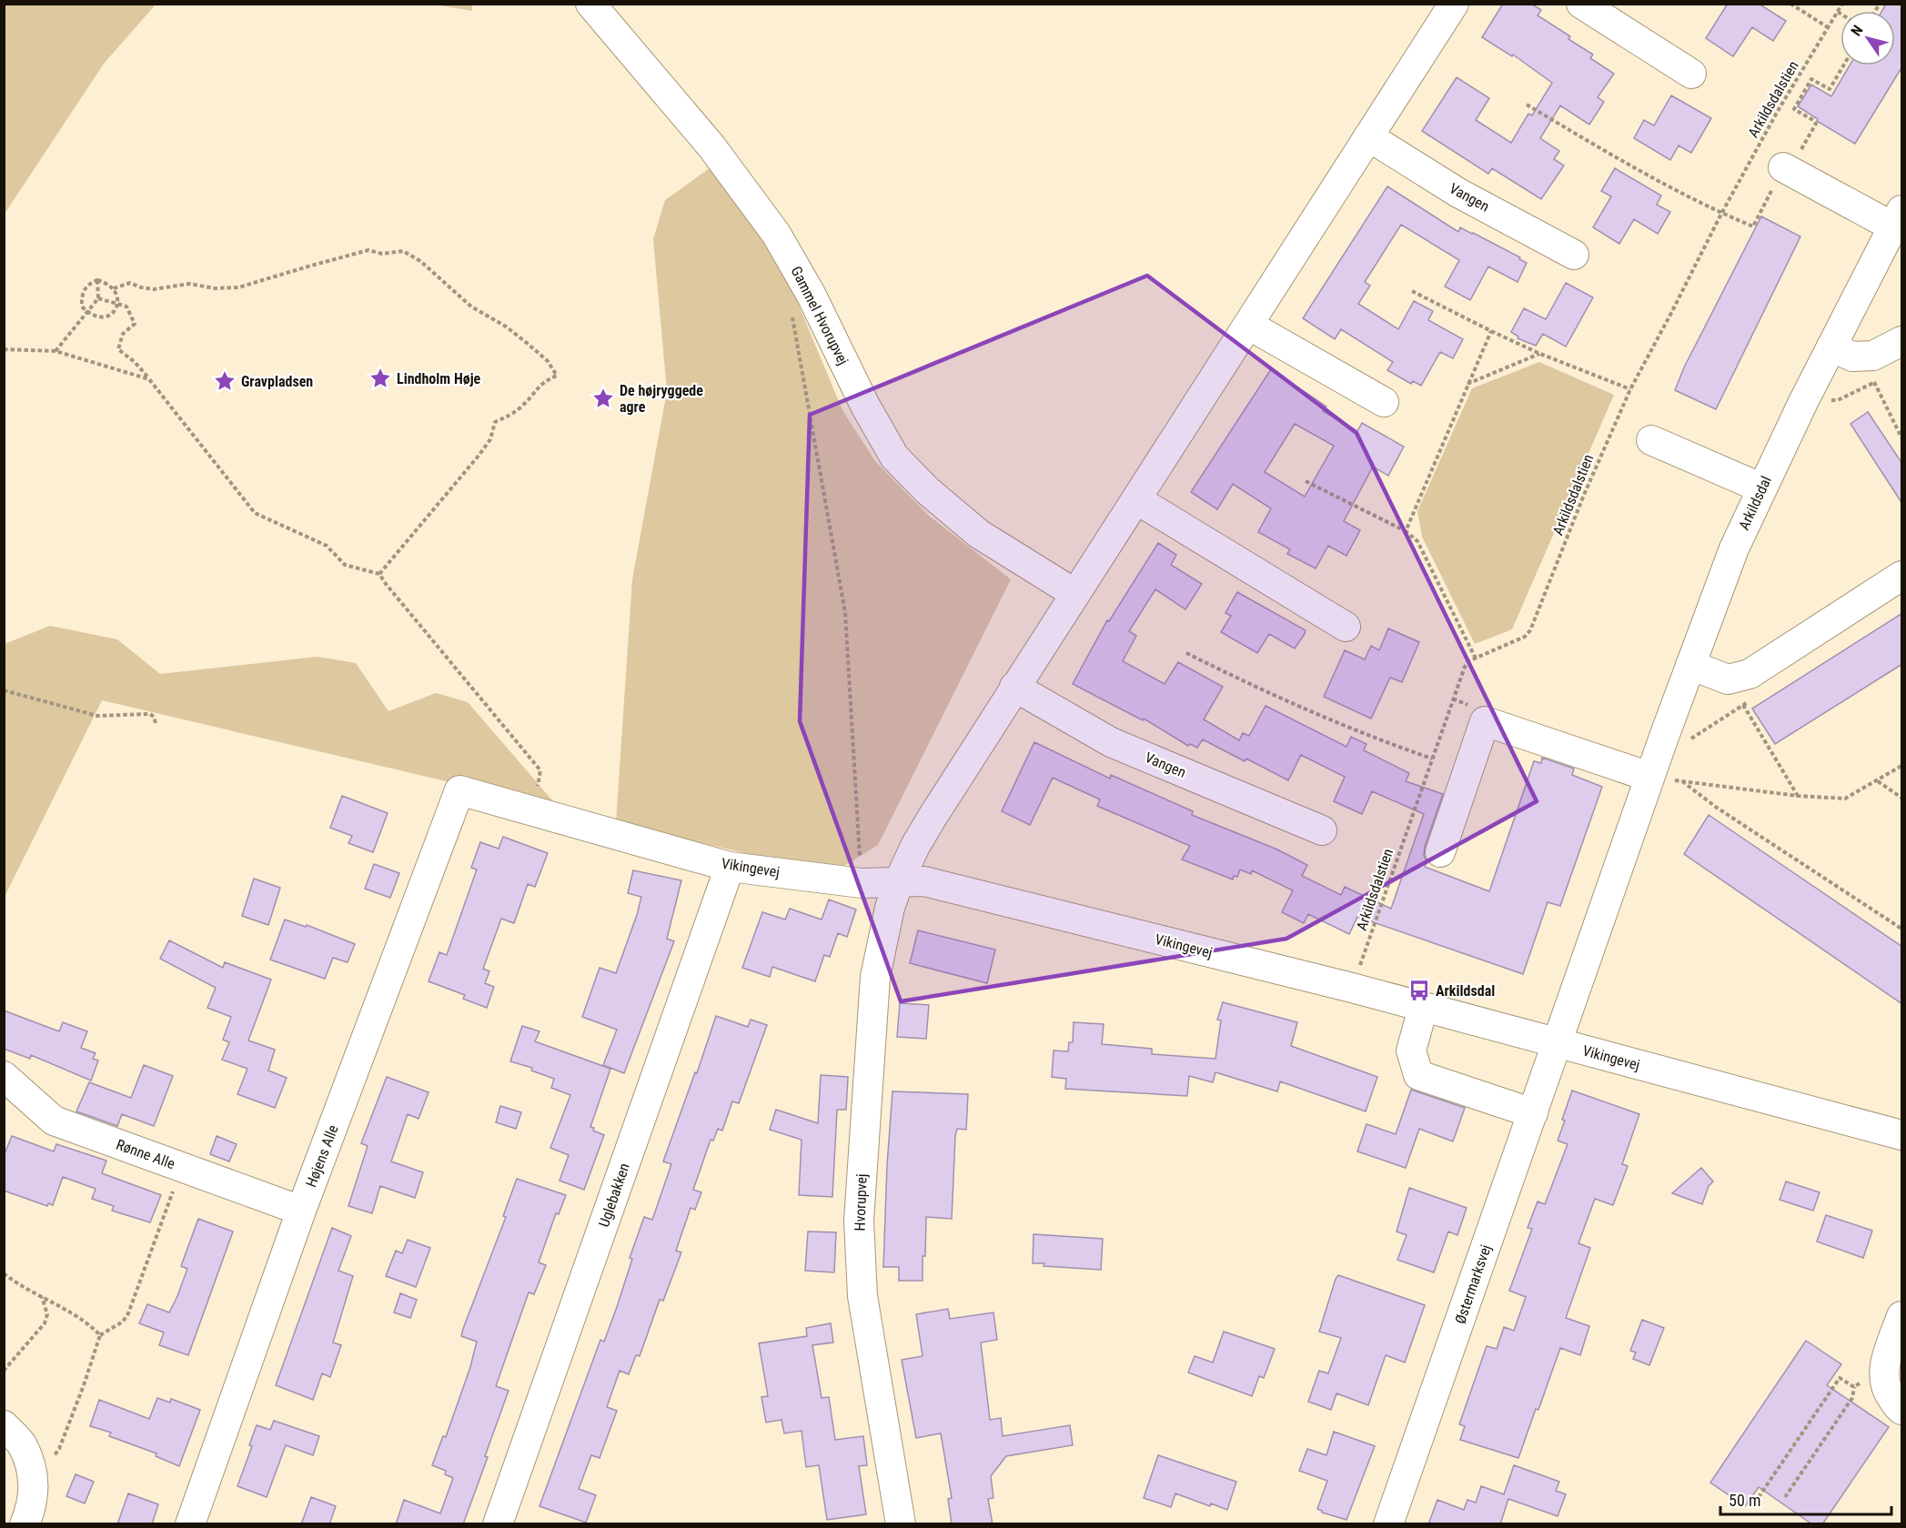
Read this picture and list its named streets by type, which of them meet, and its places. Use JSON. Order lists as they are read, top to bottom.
{
  "streets": {
    "street": [
      "Vangen",
      "Gammel Hvorupvej",
      "Arkildsdal",
      "Vikingevej",
      "Rønne Alle",
      "Højens Alle",
      "Uglebakken",
      "Hvorupvej",
      "Østermarksvej"
    ],
    "path": ["Arkildsdalstien"]
  },
  "crossings": [
    ["Arkildsdalstien", "Vikingevej"],
    ["Arkildsdal", "Vikingevej"],
    ["Arkildsdal", "Østermarksvej"],
    ["Vikingevej", "Højens Alle"],
    ["Vikingevej", "Uglebakken"],
    ["Vikingevej", "Hvorupvej"],
    ["Vikingevej", "Østermarksvej"],
    ["Rønne Alle", "Højens Alle"]
  ],
  "places": {
    "place": ["Lindholm Høje", "Gravpladsen", "De højryggede agre"],
    "bus stop": ["Arkildsdal"]
  },
  "scale_bar": "50 m",
  "north": "top left"
}
